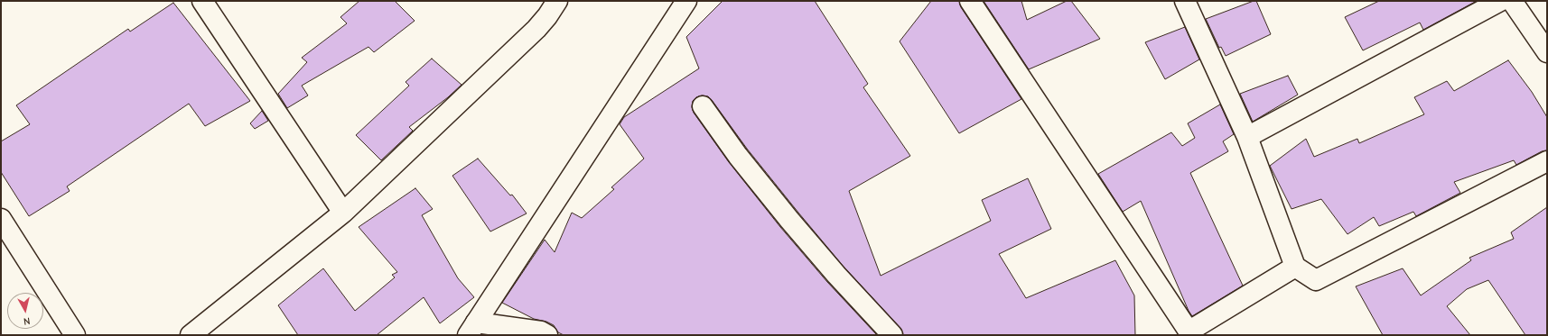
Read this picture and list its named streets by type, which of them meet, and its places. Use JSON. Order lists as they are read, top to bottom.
{
  "north": "bottom"
}
